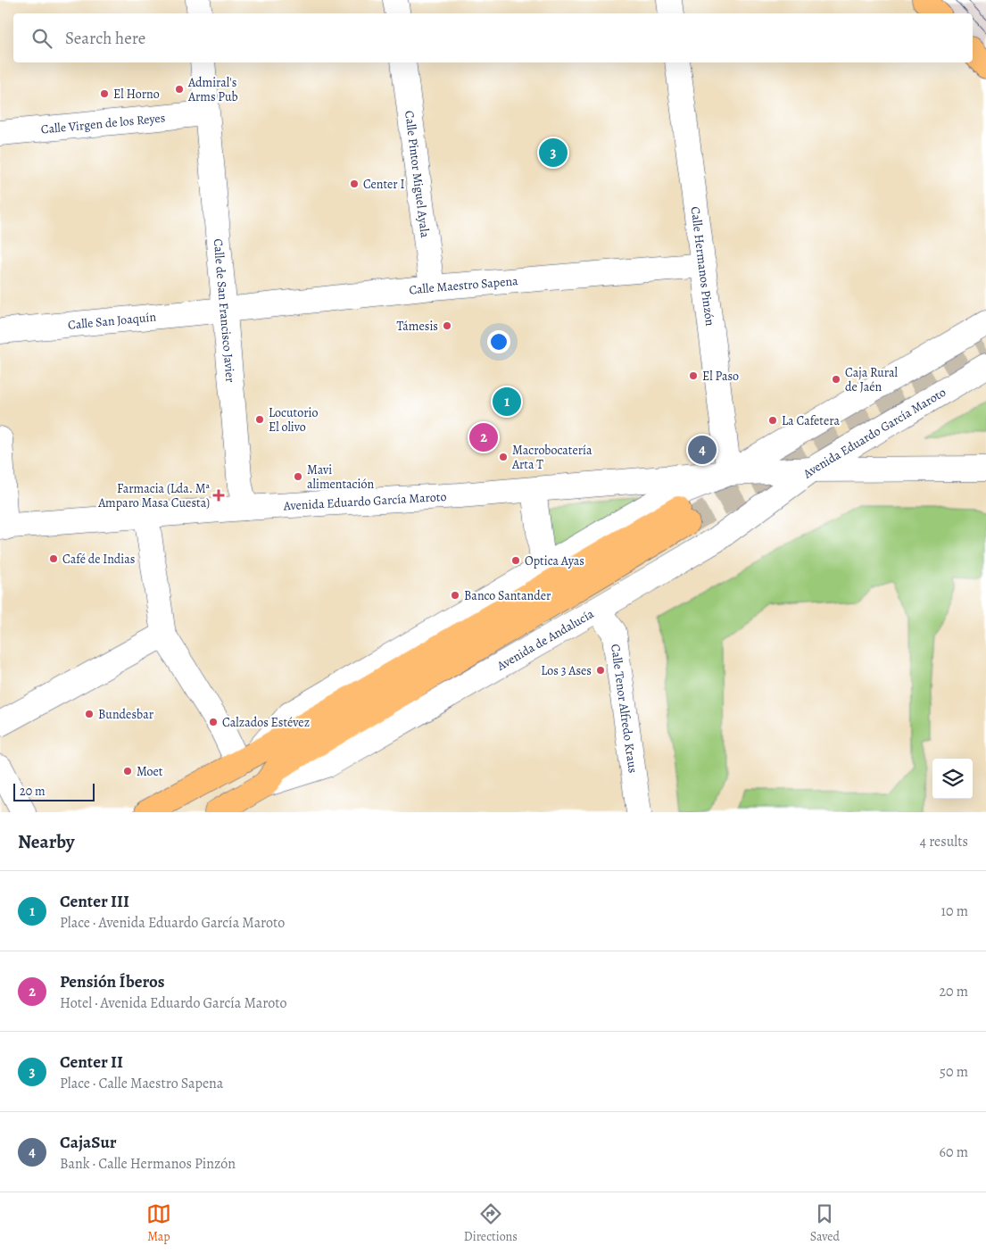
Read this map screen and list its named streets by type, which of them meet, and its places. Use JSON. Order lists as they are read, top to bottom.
{
  "streets": {
    "main road": ["Avenida de Andalucía"],
    "street": [
      "Calle Virgen de los Reyes",
      "Calle Pintor Miguel Ayala",
      "Calle Hermanos Pinzón",
      "Calle Maestro Sapena",
      "Calle de San Francisco Javier",
      "Calle San Joaquín",
      "Avenida Eduardo García Maroto",
      "Calle Tenor Alfredo Kraus"
    ]
  },
  "crossings": [
    ["Calle Virgen de los Reyes", "Calle de San Francisco Javier"],
    ["Calle Pintor Miguel Ayala", "Calle Maestro Sapena"],
    ["Calle Hermanos Pinzón", "Calle Maestro Sapena"],
    ["Calle Hermanos Pinzón", "Avenida Eduardo García Maroto"],
    ["Calle Hermanos Pinzón", "Avenida de Andalucía"],
    ["Calle Maestro Sapena", "Calle de San Francisco Javier"],
    ["Calle Maestro Sapena", "Calle San Joaquín"],
    ["Calle de San Francisco Javier", "Calle San Joaquín"],
    ["Calle de San Francisco Javier", "Avenida Eduardo García Maroto"],
    ["Avenida Eduardo García Maroto", "Avenida de Andalucía"],
    ["Avenida de Andalucía", "Calle Tenor Alfredo Kraus"]
  ],
  "places": {
    "other": [
      "Admiral's Arms Pub",
      "El Horno",
      "Center I",
      "Támesis",
      "El Paso",
      "Caja Rural de Jaén",
      "Locutorio El olivo",
      "La Cafetera",
      "Macrobocatería Arta T",
      "Mavi alimentación",
      "Café de Indias",
      "Optica Ayas",
      "Banco Santander",
      "Los 3 Ases",
      "Bundesbar",
      "Calzados Estévez",
      "Moet"
    ],
    "health": ["Farmacia (Lda. Mª Amparo Masa Cuesta)"]
  },
  "scale_bar": "20 m",
  "page": {
    "search": "Search here",
    "pins": [
      "3",
      "1",
      "2",
      "4"
    ],
    "scale": "20 m",
    "heading": ["Nearby", "4 results"],
    "list": [
      {
        "mark": "1",
        "name": "Center III",
        "note": "Place · Avenida Eduardo García Maroto",
        "value": "10 m"
      },
      {
        "mark": "2",
        "name": "Pensión Íberos",
        "note": "Hotel · Avenida Eduardo García Maroto",
        "value": "20 m"
      },
      {
        "mark": "3",
        "name": "Center II",
        "note": "Place · Calle Maestro Sapena",
        "value": "50 m"
      },
      {
        "mark": "4",
        "name": "CajaSur",
        "note": "Bank · Calle Hermanos Pinzón",
        "value": "60 m"
      }
    ],
    "nav": ["Map", "Directions", "Saved"]
  }
}
